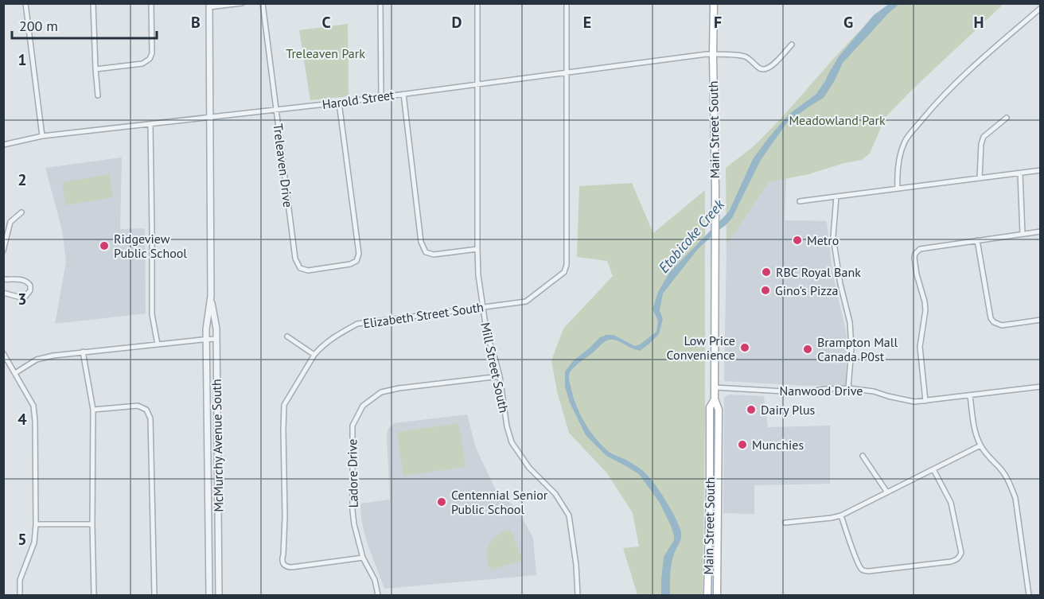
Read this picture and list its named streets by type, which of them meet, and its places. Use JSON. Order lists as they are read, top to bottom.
{
  "streets": {
    "main road": ["Main Street South"],
    "street": [
      "Harold Street",
      "Treleaven Drive",
      "Elizabeth Street South",
      "Mill Street South",
      "Nanwood Drive",
      "McMurchy Avenue South",
      "Ladore Drive"
    ]
  },
  "crossings": [
    ["Harold Street", "Main Street South"],
    ["Harold Street", "Treleaven Drive"],
    ["Harold Street", "Elizabeth Street South"],
    ["Harold Street", "Mill Street South"],
    ["Harold Street", "McMurchy Avenue South"],
    ["Main Street South", "Nanwood Drive"],
    ["Elizabeth Street South", "Mill Street South"],
    ["Elizabeth Street South", "Ladore Drive"],
    ["Mill Street South", "Ladore Drive"]
  ],
  "water": ["Etobicoke Creek"],
  "parks": ["Treleaven Park", "Meadowland Park"],
  "places": [
    "Metro",
    "Ridgeview Public School",
    "RBC Royal Bank",
    "Gino's Pizza",
    "Low Price Convenience",
    "Brampton Mall Canada P0st",
    "Dairy Plus",
    "Munchies",
    "Centennial Senior Public School"
  ],
  "scale_bar": "200 m",
  "grid": {
    "columns": [
      "B",
      "C",
      "D",
      "E",
      "F",
      "G",
      "H"
    ],
    "rows": [
      "1",
      "2",
      "3",
      "4",
      "5"
    ]
  }
}
